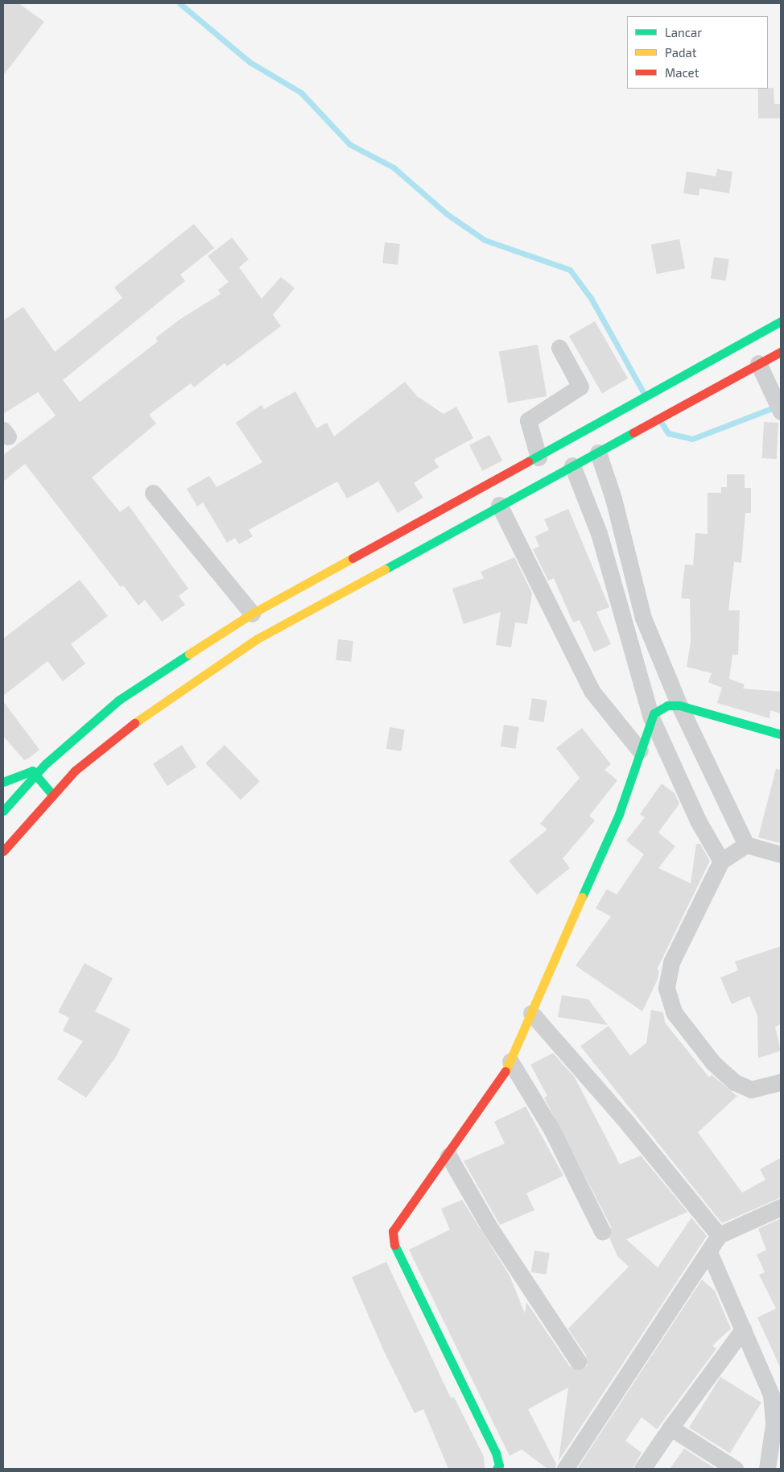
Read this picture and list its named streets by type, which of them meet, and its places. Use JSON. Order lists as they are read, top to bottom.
{
  "legend": ["Lancar", "Padat", "Macet"]
}
